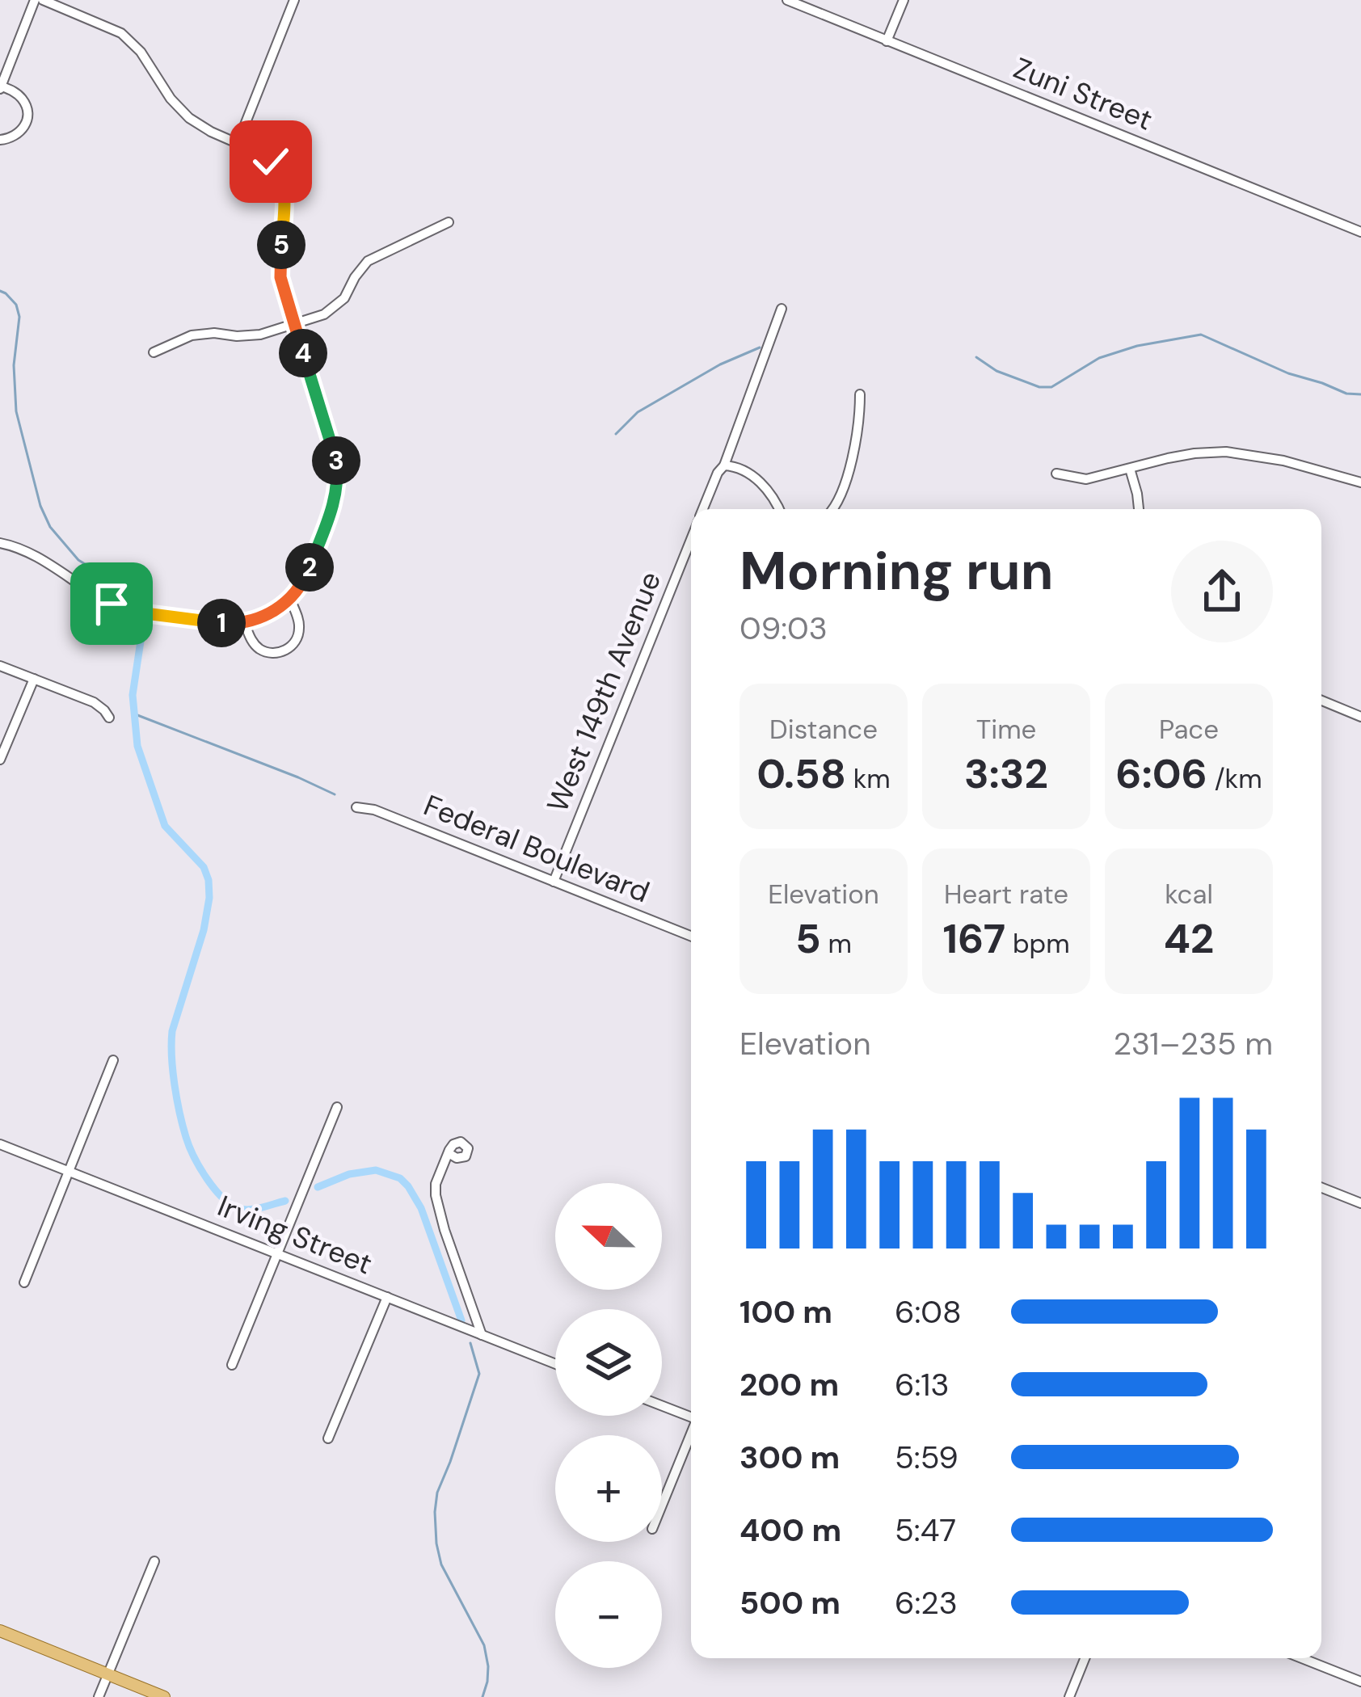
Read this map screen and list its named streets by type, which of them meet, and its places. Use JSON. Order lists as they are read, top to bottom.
{
  "streets": {
    "street": [
      "Zuni Street",
      "West 149th Avenue",
      "Federal Boulevard",
      "Irving Street"
    ]
  },
  "crossings": [
    ["West 149th Avenue", "Federal Boulevard"]
  ],
  "north": "left",
  "page": {
    "pins": [
      "5",
      "4",
      "3",
      "2",
      "1"
    ],
    "heading": ["Morning run", "09:03"],
    "stats": [
      ["Distance", "0.58 km"],
      ["Time", "3:32"],
      ["Pace", "6:06 /km"],
      ["Elevation", "5 m"],
      ["Heart rate", "167 bpm"],
      ["kcal", "42"]
    ],
    "chart": ["Elevation", "231–235 m"],
    "map_buttons": ["+", "−"],
    "list": [
      {
        "name": "100 m",
        "note": "6:08"
      },
      {
        "name": "200 m",
        "note": "6:13"
      },
      {
        "name": "300 m",
        "note": "5:59"
      },
      {
        "name": "400 m",
        "note": "5:47"
      },
      {
        "name": "500 m",
        "note": "6:23"
      }
    ]
  }
}
